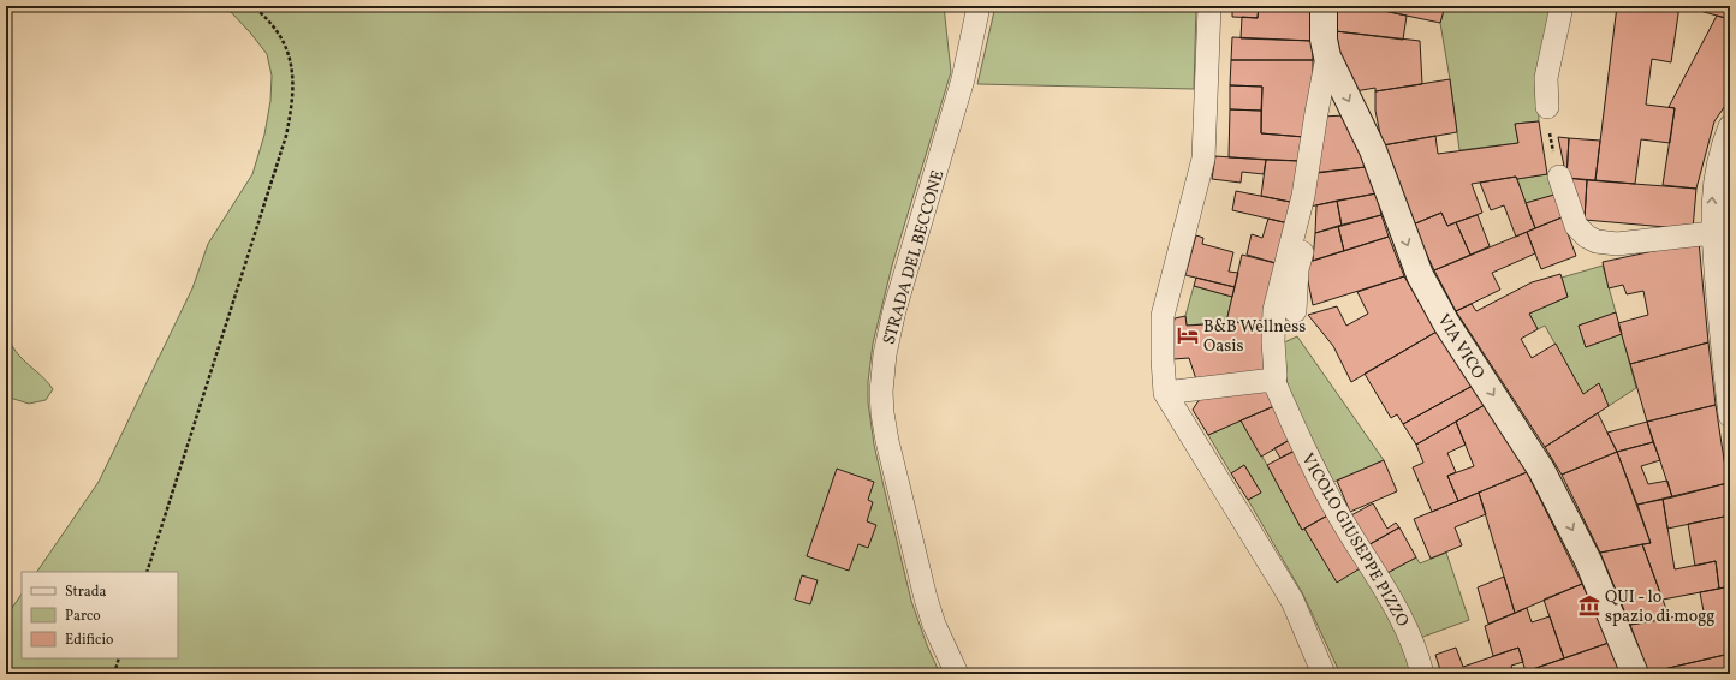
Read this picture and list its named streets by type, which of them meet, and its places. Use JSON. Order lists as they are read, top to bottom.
{
  "streets": {
    "street": ["STRADA DEL BECCONE", "VIA VICO", "VICOLO GIUSEPPE PIZZO"]
  },
  "crossings": [
    ["VIA VICO", "VICOLO GIUSEPPE PIZZO"]
  ],
  "one_way": ["VIA VICO"],
  "places": {
    "hotel": ["B&B Wellness Oasis"],
    "museum": ["QUI - lo spazio di mogg"]
  },
  "legend": ["Strada", "Parco", "Edificio"]
}
